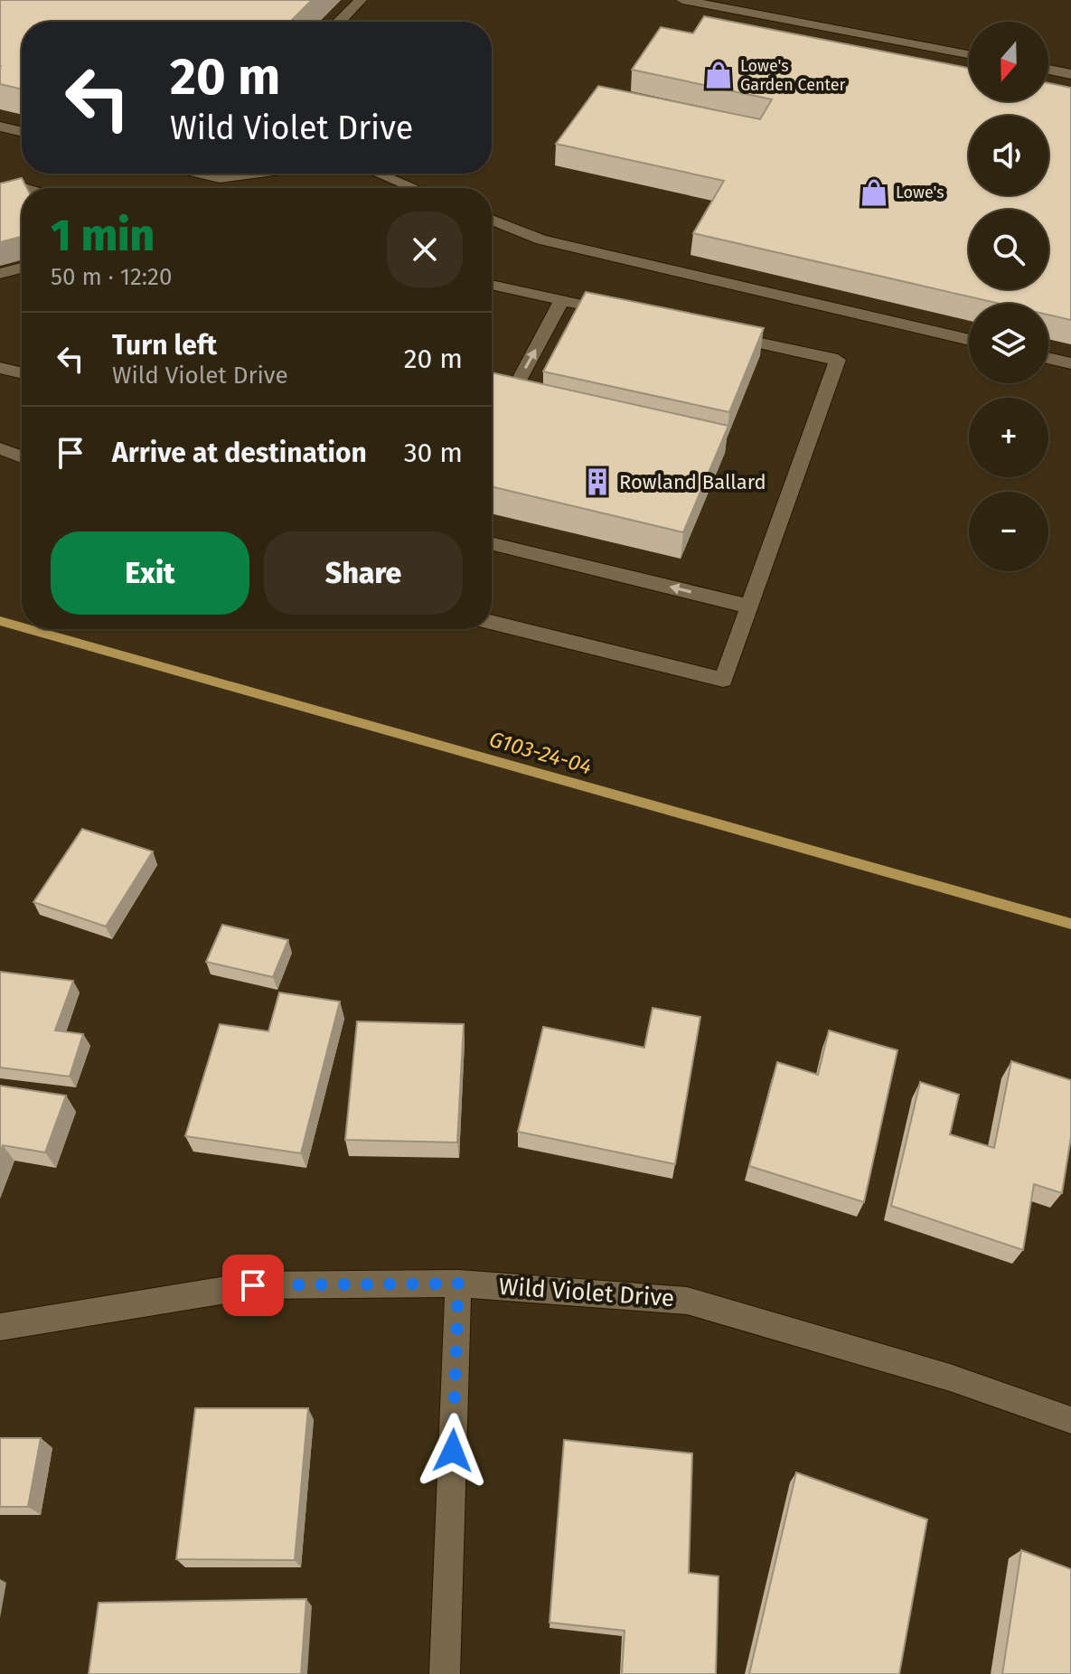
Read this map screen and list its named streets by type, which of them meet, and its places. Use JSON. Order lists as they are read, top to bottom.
{
  "streets": {
    "street": ["Wild Violet Drive"]
  },
  "water": ["G103-24-04"],
  "places": {
    "shop": ["Lowe's Garden Center", "Lowe's"],
    "building": ["Rowland Ballard"]
  },
  "north": "bottom",
  "page": {
    "map_buttons": ["+", "−"],
    "turn": ["20 m", "Wild Violet Drive"],
    "heading": ["1 min", "50 m · 12:20"],
    "list": [
      {
        "name": "Turn left",
        "note": "Wild Violet Drive",
        "value": "20 m"
      },
      {
        "name": "Arrive at destination",
        "value": "30 m"
      }
    ],
    "buttons": ["Exit", "Share"]
  }
}
